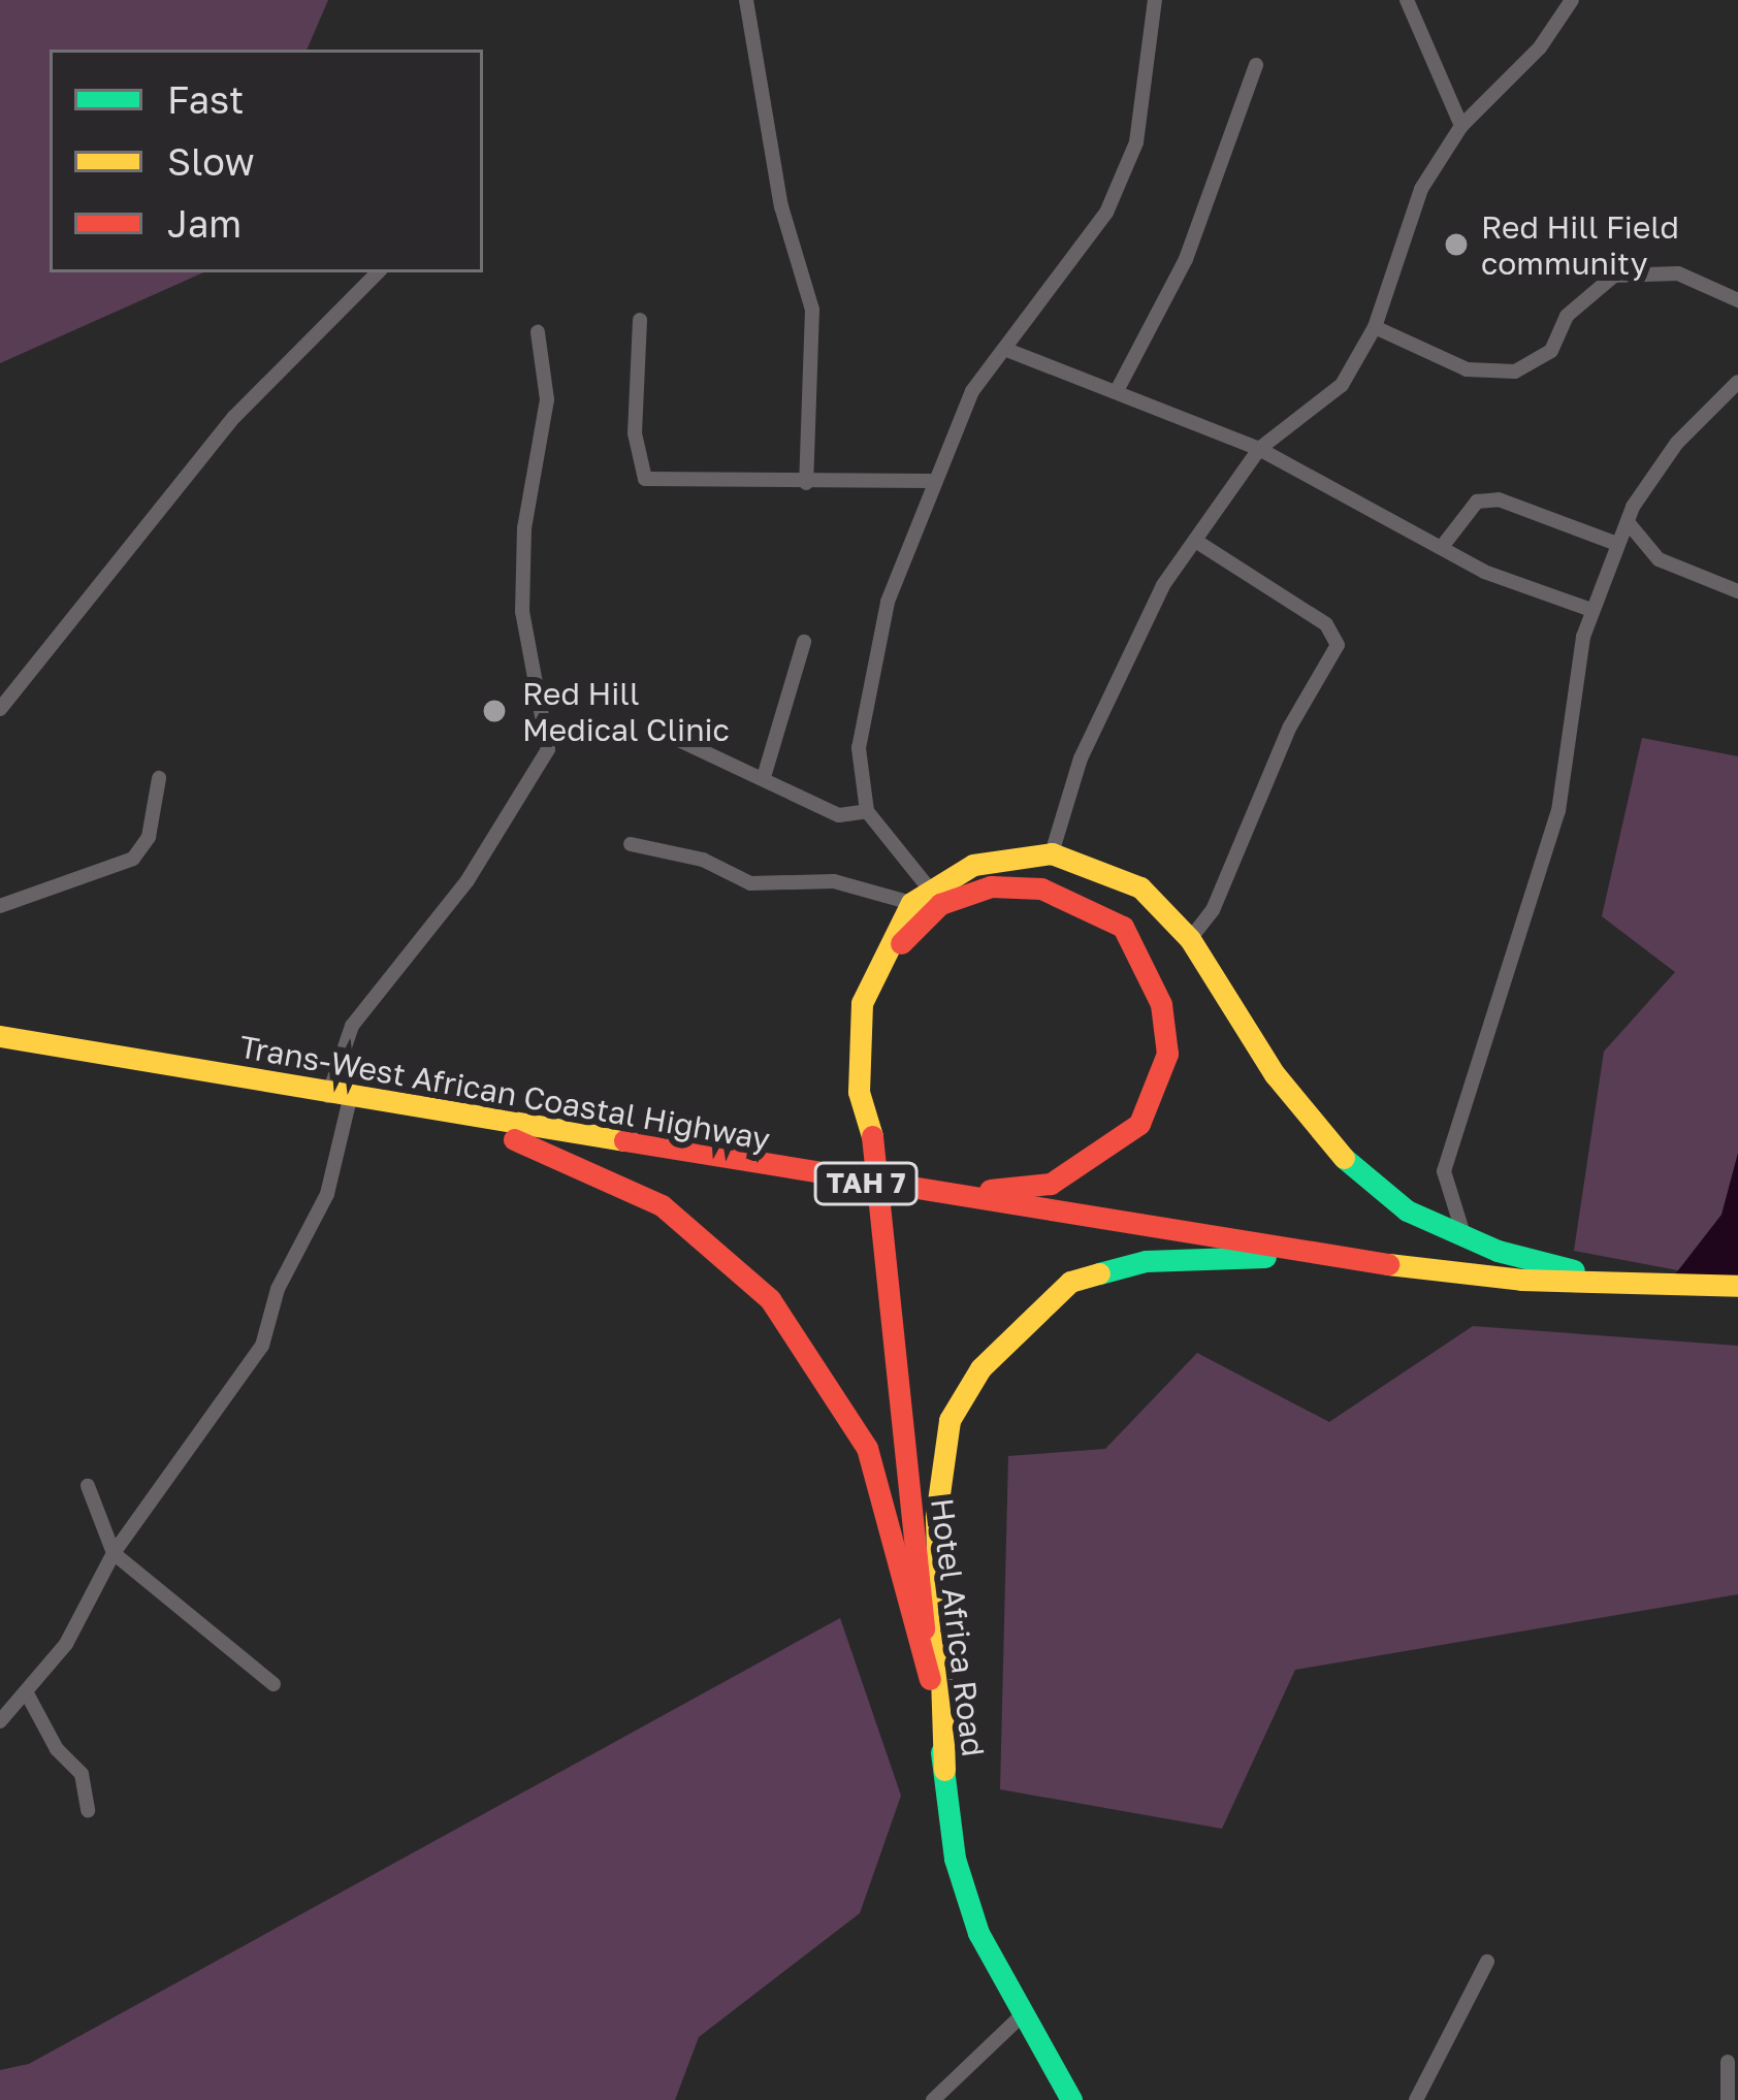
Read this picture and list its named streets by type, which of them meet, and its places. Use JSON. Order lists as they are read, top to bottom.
{
  "streets": {
    "main road": ["Trans-West African Coastal Highway", "TAH 7", "Hotel Africa Road"]
  },
  "places": ["Red Hill Field community", "Red Hill Medical Clinic"],
  "legend": ["Fast", "Slow", "Jam"]
}
